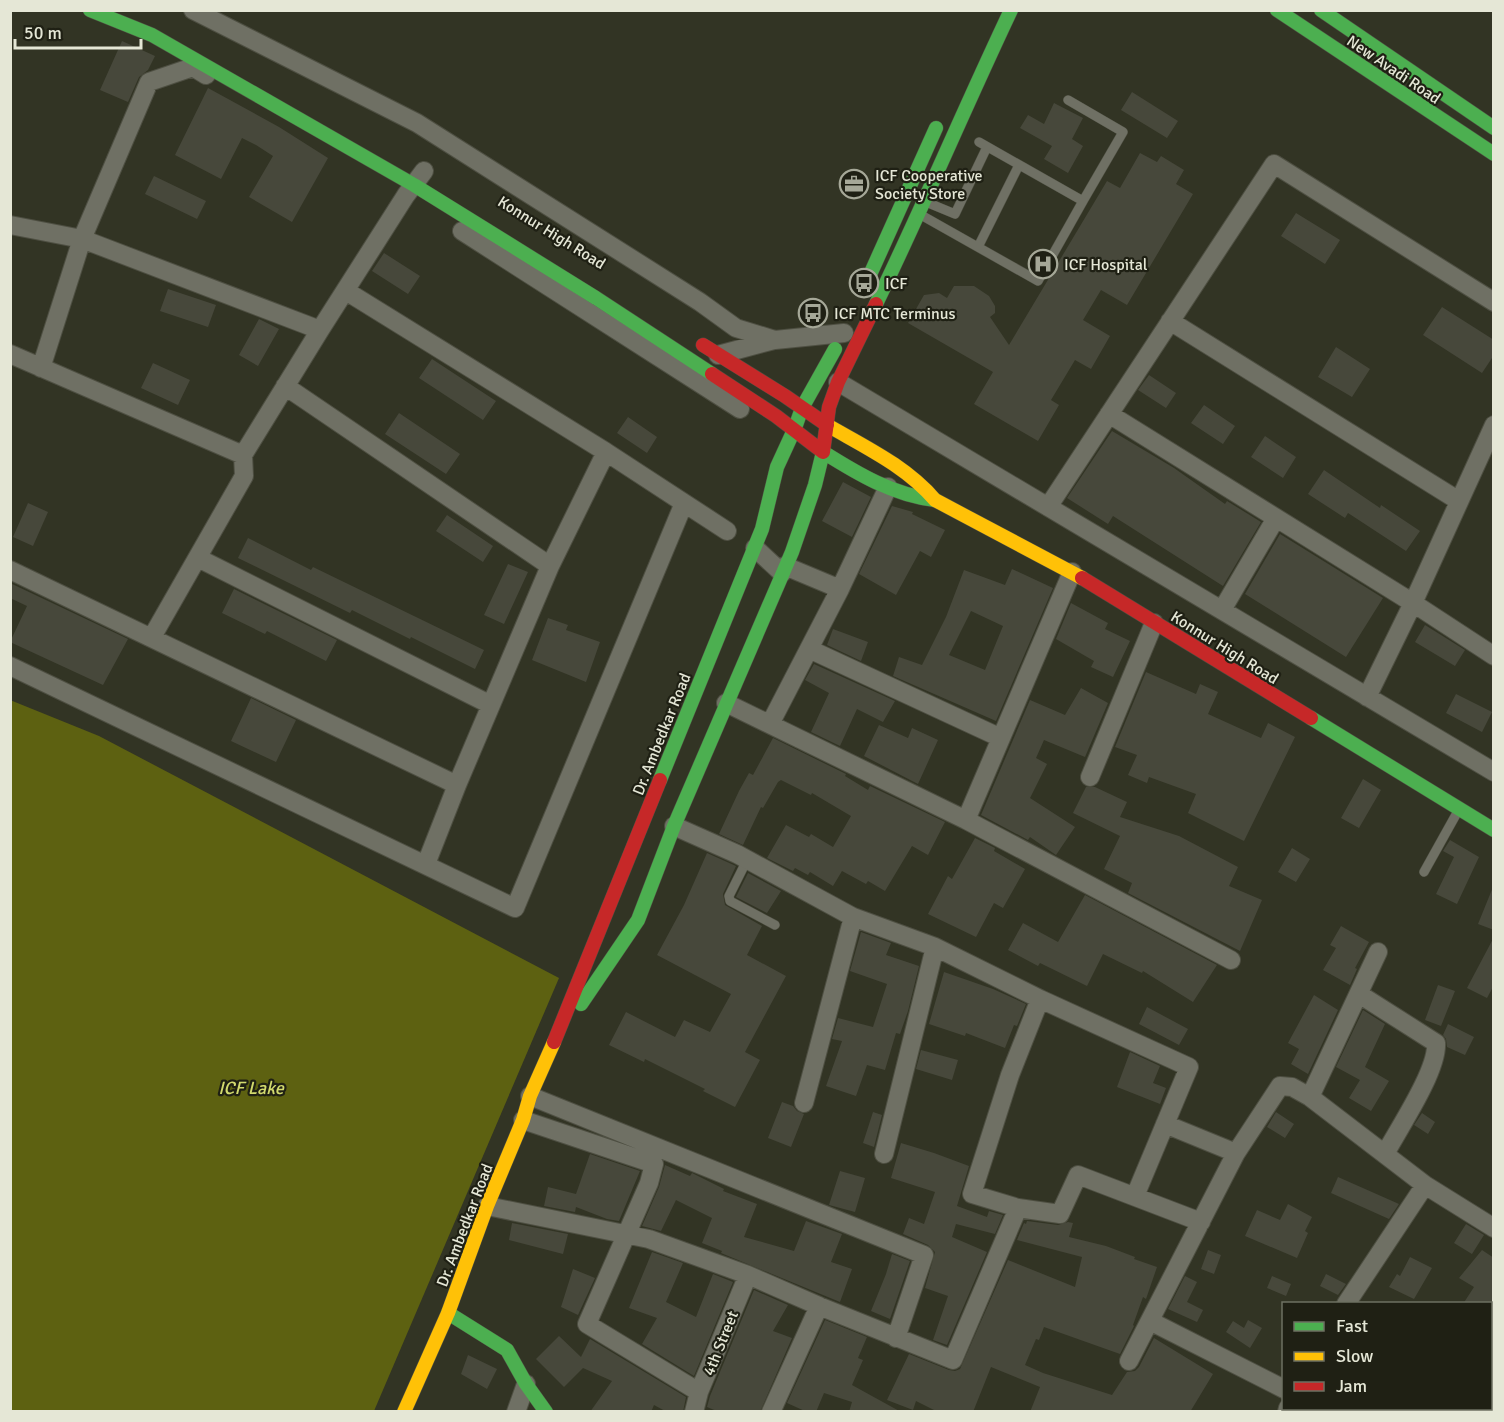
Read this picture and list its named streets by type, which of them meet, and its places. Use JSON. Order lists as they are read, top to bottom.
{
  "streets": {
    "main road": ["New Avadi Road", "Konnur High Road", "Dr. Ambedkar Road"],
    "street": ["4th Street"]
  },
  "crossings": [
    ["Konnur High Road", "Dr. Ambedkar Road"]
  ],
  "water": ["ICF Lake"],
  "places": {
    "office": ["ICF Cooperative Society Store"],
    "hospital": ["ICF Hospital"],
    "bus stop": ["ICF", "ICF MTC Terminus"]
  },
  "legend": ["Fast", "Slow", "Jam"],
  "scale_bar": "50 m"
}
